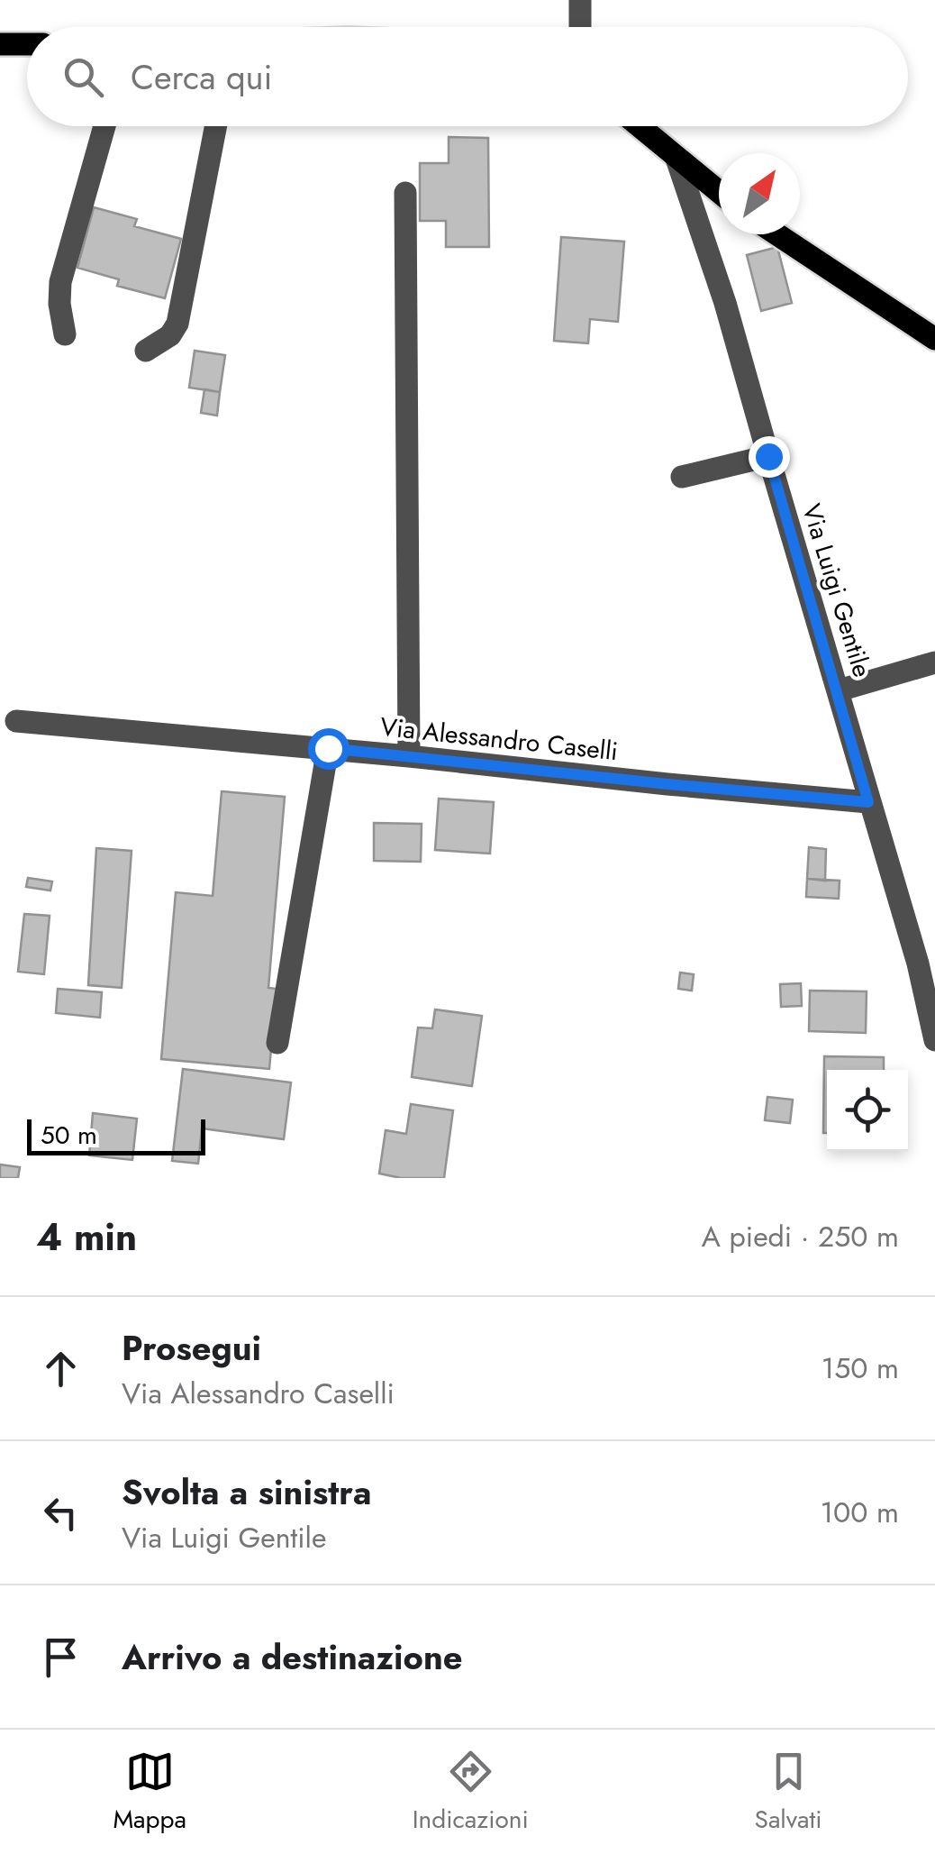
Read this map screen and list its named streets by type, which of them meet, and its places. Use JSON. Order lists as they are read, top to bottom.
{
  "streets": {
    "street": ["Via Luigi Gentile", "Via Alessandro Caselli"]
  },
  "crossings": [
    ["Via Luigi Gentile", "Via Alessandro Caselli"]
  ],
  "scale_bar": "50 m",
  "north": "top right",
  "page": {
    "search": "Cerca qui",
    "scale": "50 m",
    "heading": ["4 min", "A piedi · 250 m"],
    "list": [
      ["Prosegui", "Via Alessandro Caselli", "150 m"],
      ["Svolta a sinistra", "Via Luigi Gentile", "100 m"],
      "Arrivo a destinazione"
    ],
    "nav": ["Mappa", "Indicazioni", "Salvati"]
  }
}
